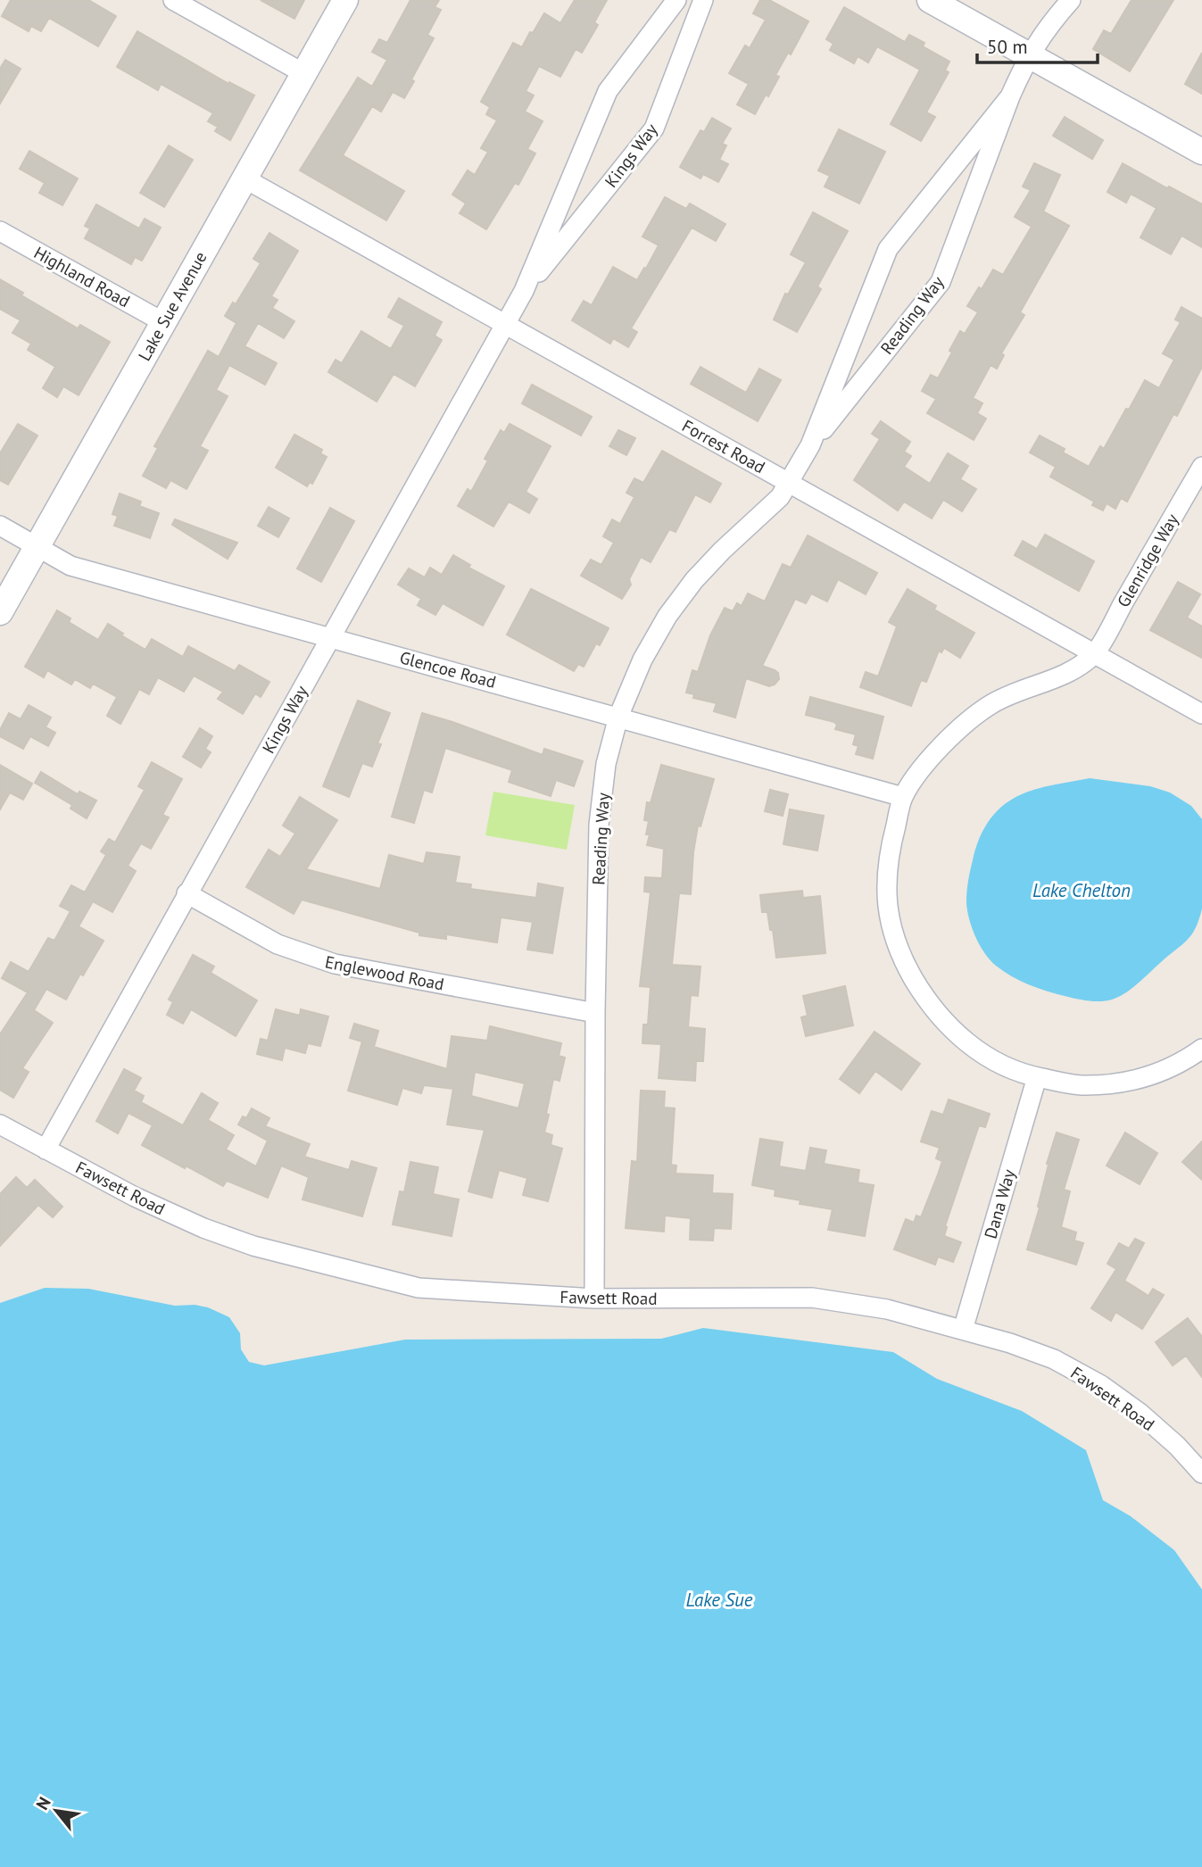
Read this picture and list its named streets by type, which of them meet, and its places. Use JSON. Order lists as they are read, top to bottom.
{
  "streets": {
    "street": [
      "Kings Way",
      "Highland Road",
      "Lake Sue Avenue",
      "Reading Way",
      "Forrest Road",
      "Glenridge Way",
      "Glencoe Road",
      "Englewood Road",
      "Fawsett Road",
      "Dana Way"
    ]
  },
  "crossings": [
    ["Kings Way", "Forrest Road"],
    ["Kings Way", "Glencoe Road"],
    ["Kings Way", "Englewood Road"],
    ["Kings Way", "Fawsett Road"],
    ["Highland Road", "Lake Sue Avenue"],
    ["Lake Sue Avenue", "Forrest Road"],
    ["Lake Sue Avenue", "Glencoe Road"],
    ["Reading Way", "Forrest Road"],
    ["Reading Way", "Glencoe Road"],
    ["Reading Way", "Englewood Road"],
    ["Reading Way", "Fawsett Road"],
    ["Forrest Road", "Glenridge Way"],
    ["Fawsett Road", "Dana Way"]
  ],
  "water": ["Lake Chelton", "Lake Sue"],
  "scale_bar": "50 m",
  "north": "top left"
}
